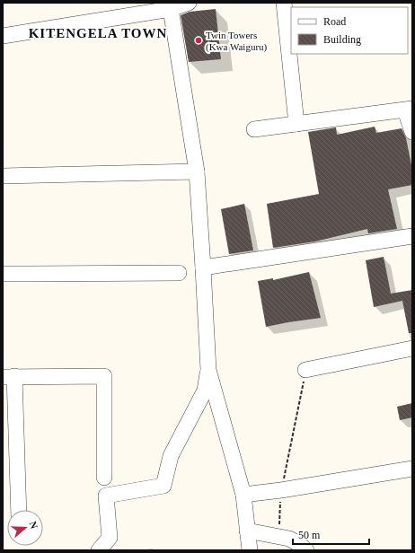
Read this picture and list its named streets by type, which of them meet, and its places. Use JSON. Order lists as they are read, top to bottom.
{
  "districts": ["KITENGELA TOWN"],
  "places": ["Twin Towers (Kwa Waiguru)"],
  "legend": ["Road", "Building"],
  "scale_bar": "50 m",
  "north": "right"
}
